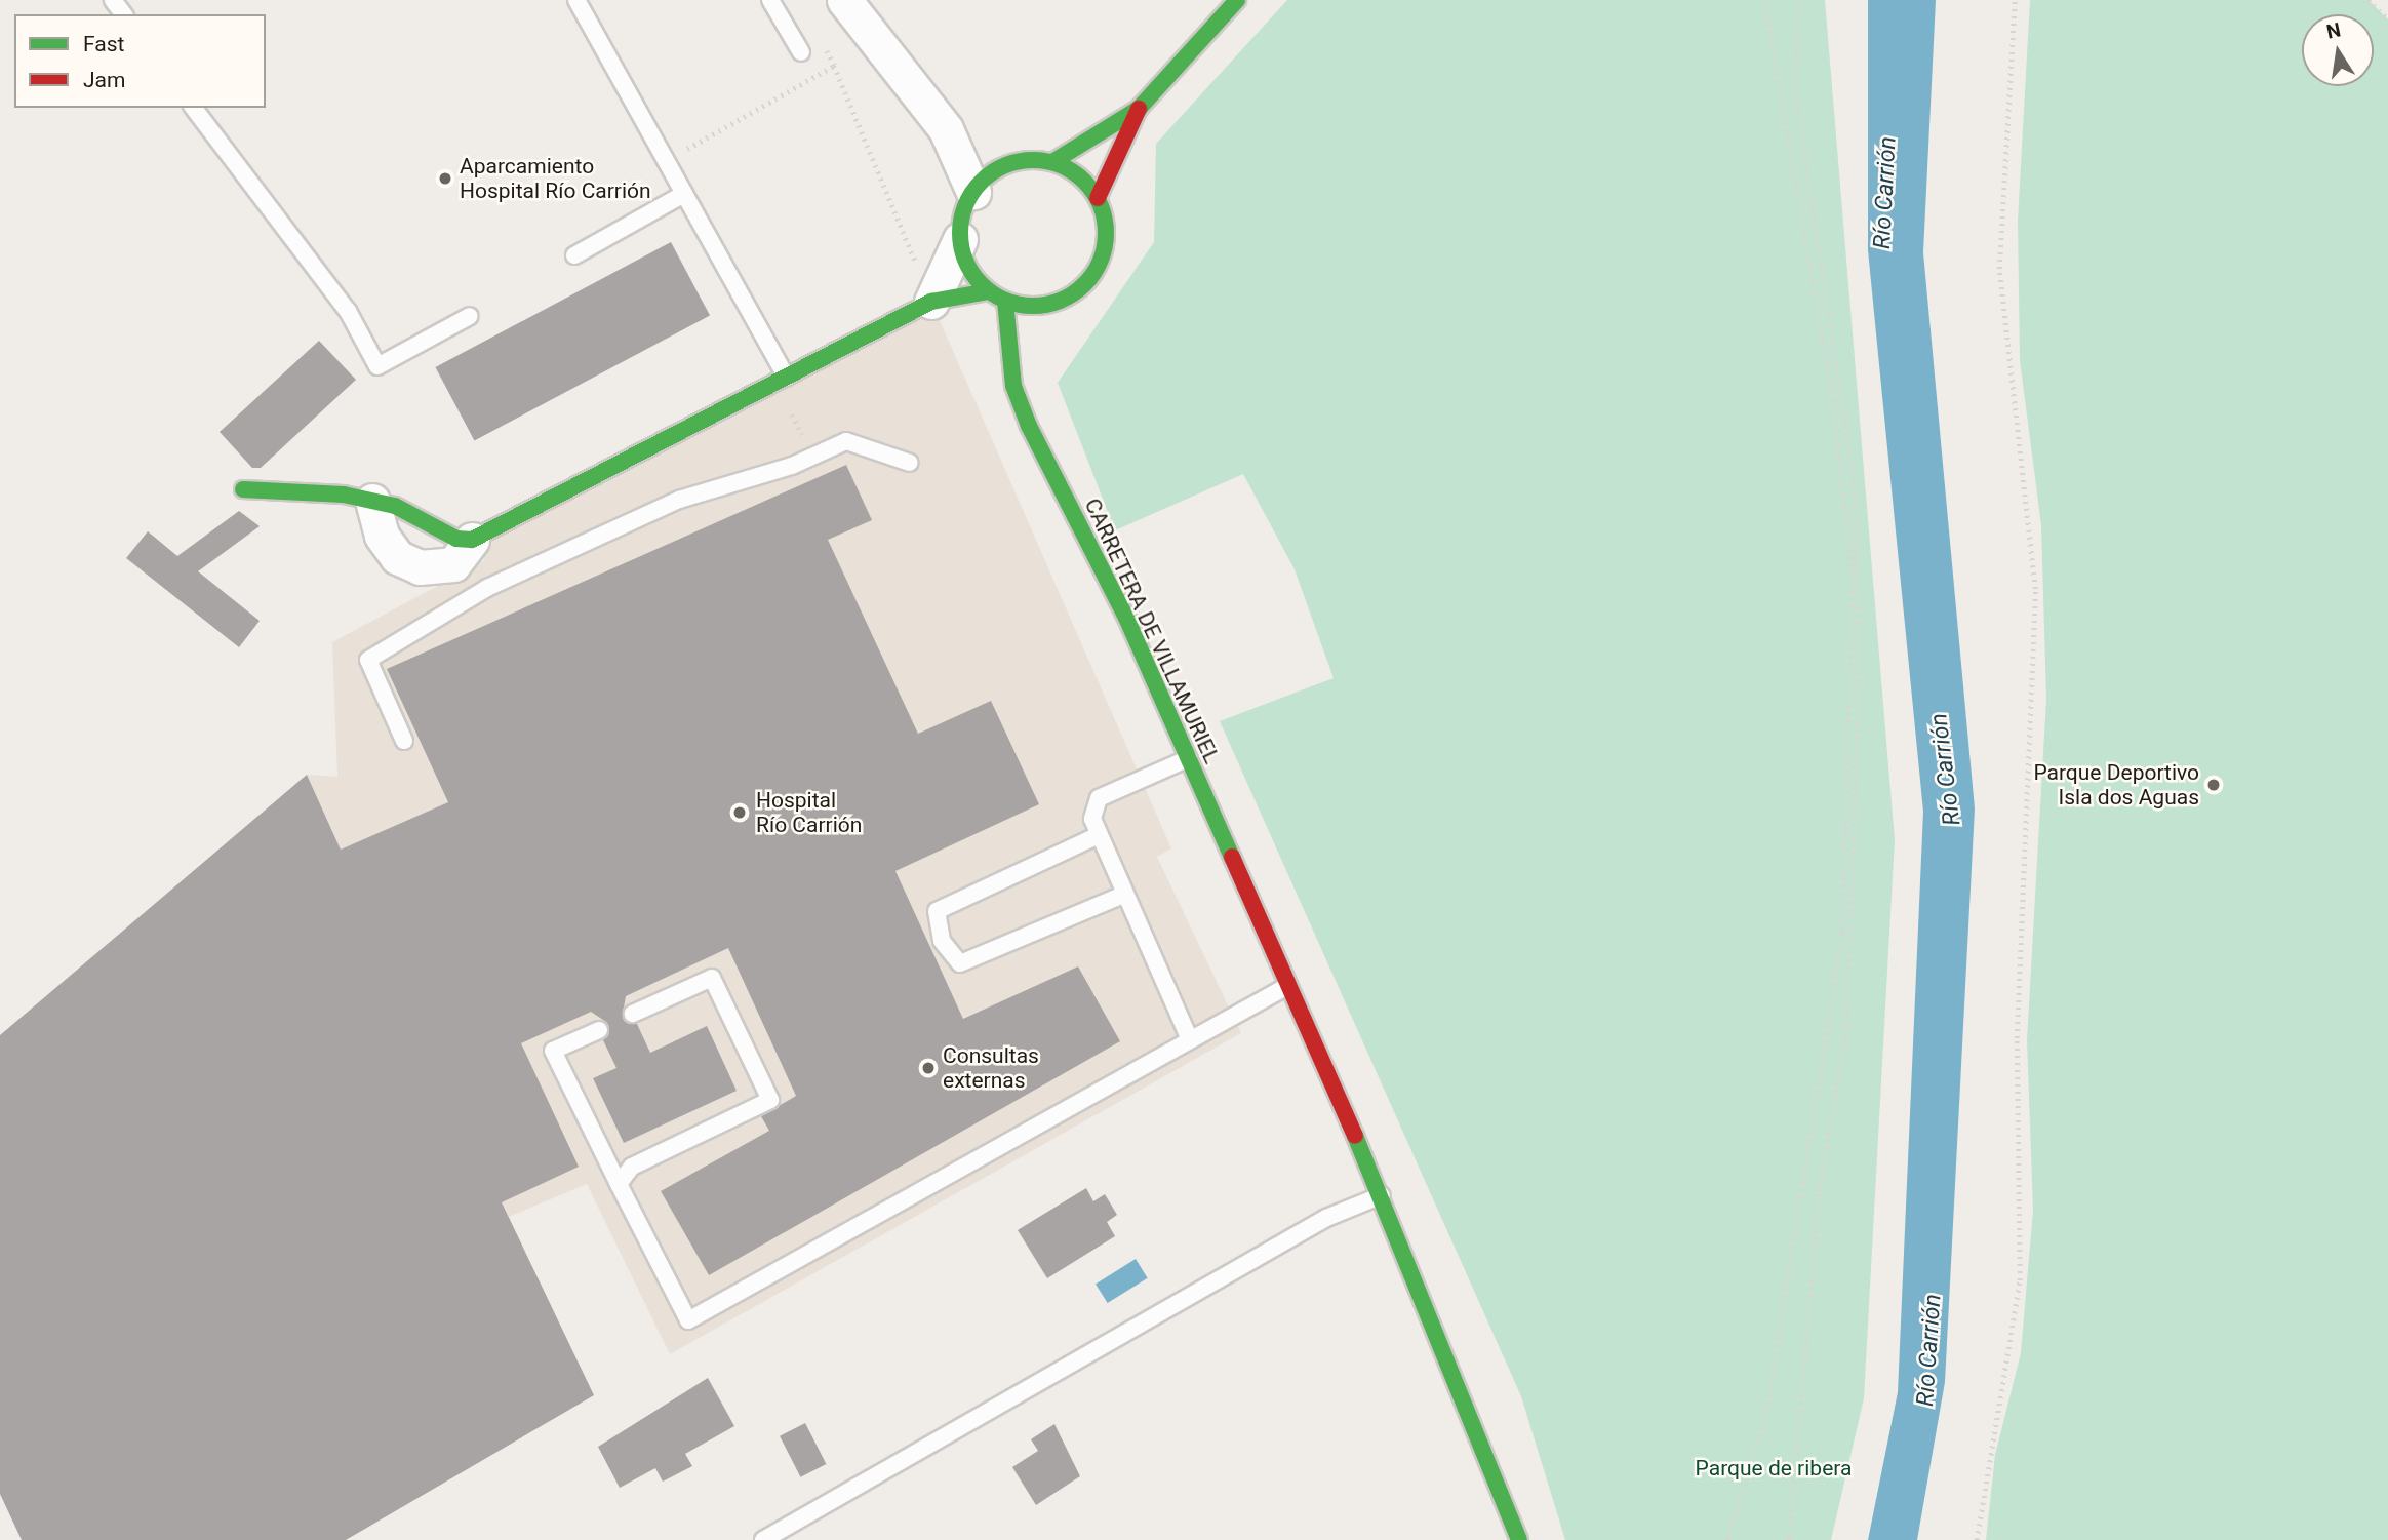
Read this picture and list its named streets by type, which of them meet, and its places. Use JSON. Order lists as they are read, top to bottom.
{
  "streets": {
    "main road": ["CARRETERA DE VILLAMURIEL"]
  },
  "water": ["Río Carrión"],
  "parks": ["Parque de ribera"],
  "places": [
    "Aparcamiento Hospital Río Carrión",
    "Parque Deportivo Isla dos Aguas",
    "Hospital Río Carrión",
    "Consultas externas"
  ],
  "legend": ["Fast", "Jam"],
  "north": "top"
}
